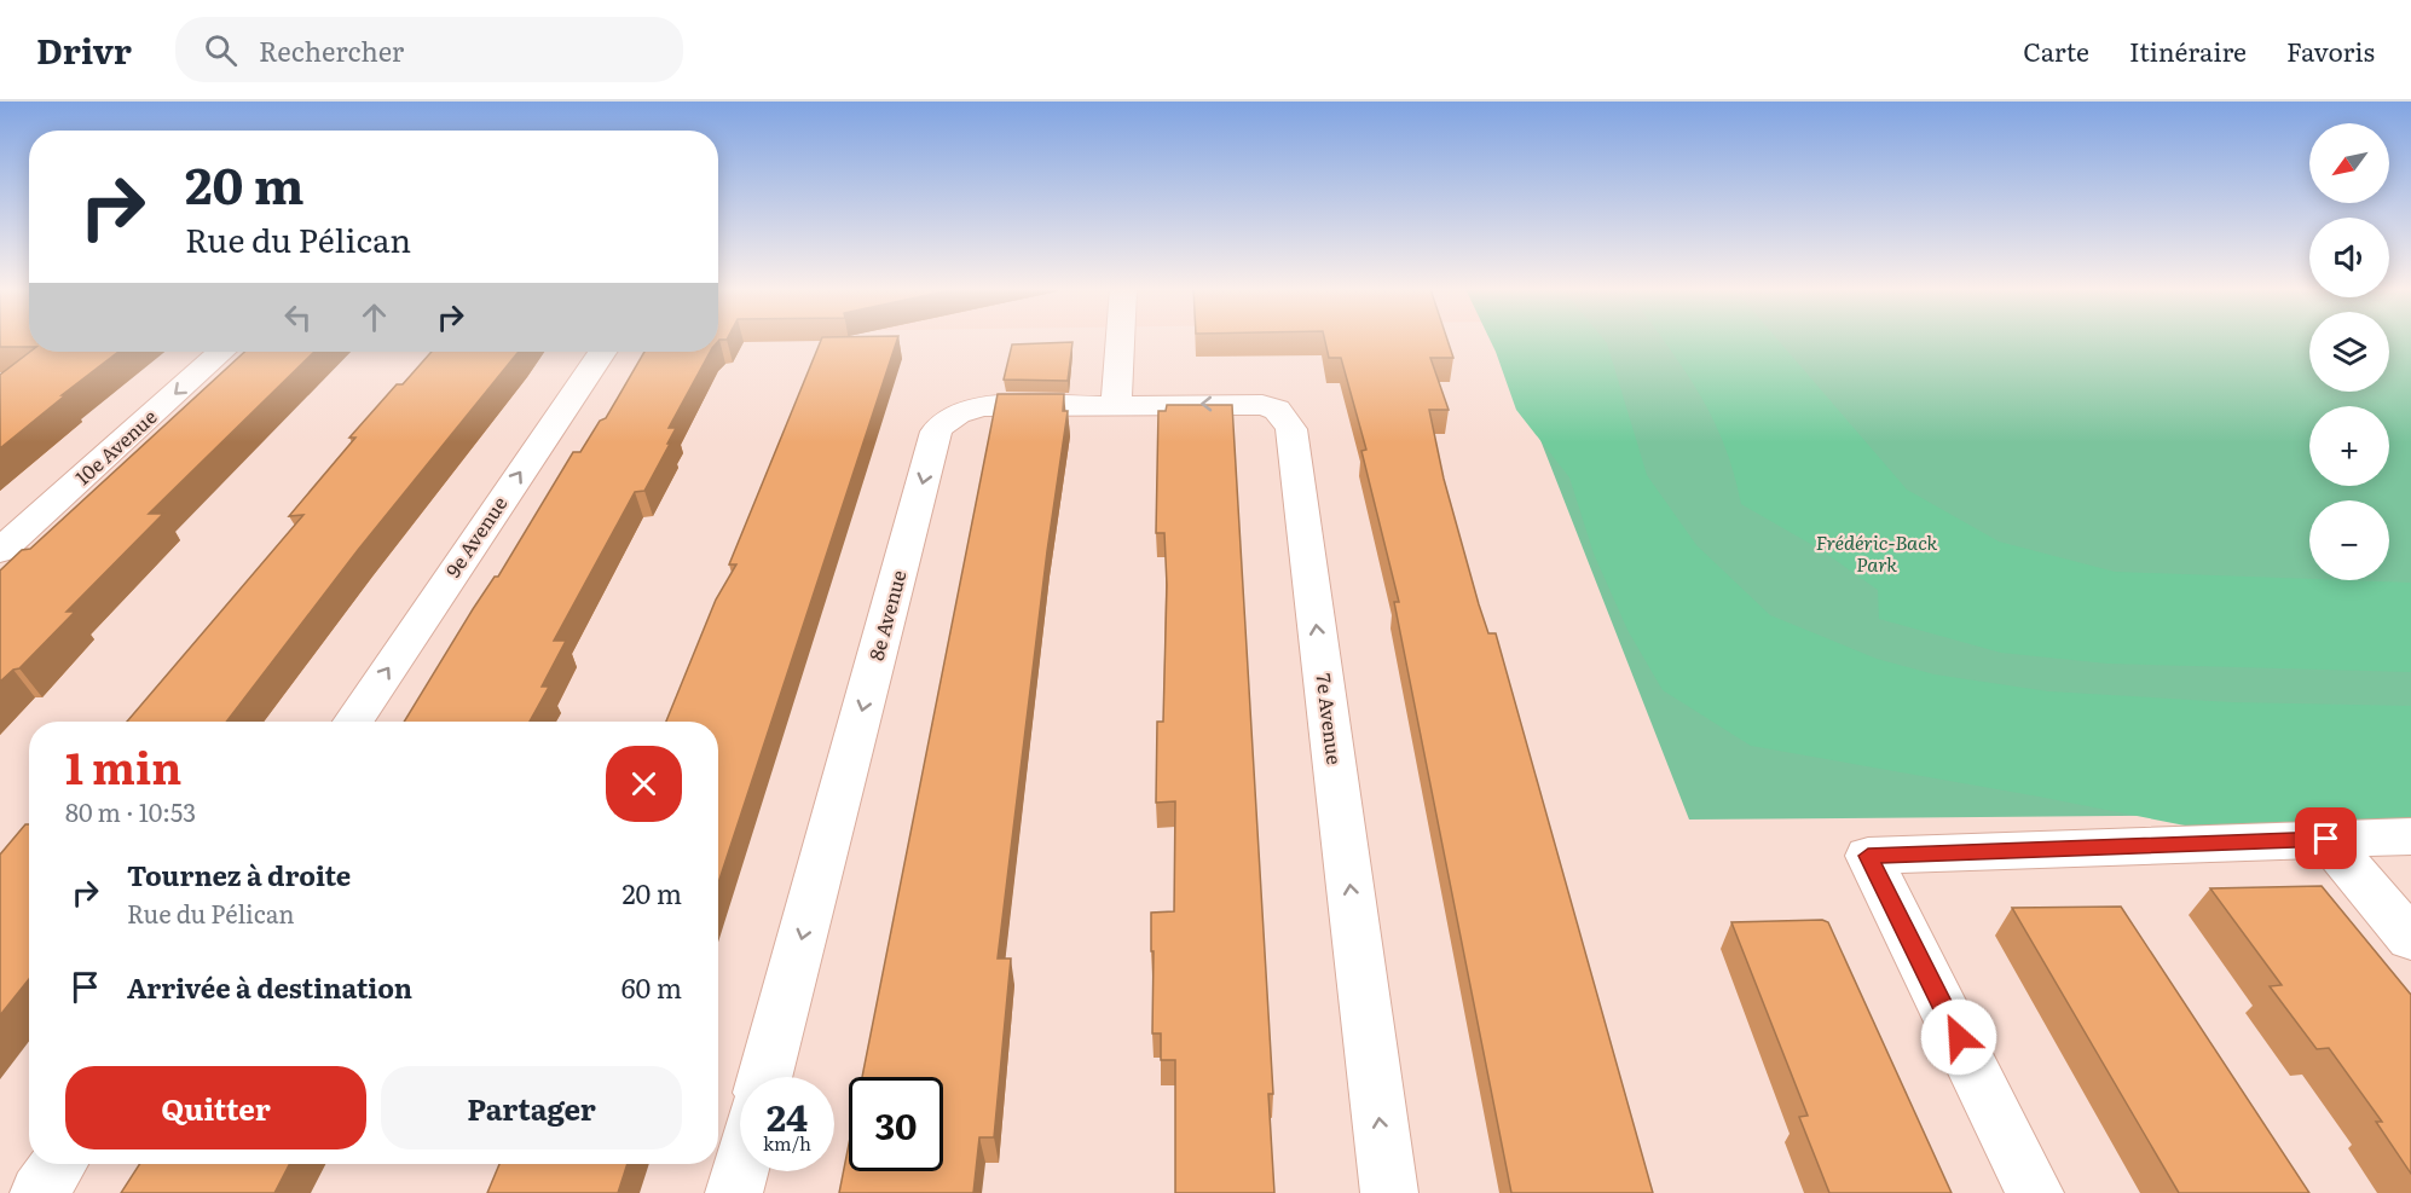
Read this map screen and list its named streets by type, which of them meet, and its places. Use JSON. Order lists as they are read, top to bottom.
{
  "streets": {
    "street": [
      "10e Avenue",
      "9e Avenue",
      "8e Avenue",
      "7e Avenue"
    ]
  },
  "crossings": [
    ["8e Avenue", "7e Avenue"]
  ],
  "one_way": [
    "10e Avenue",
    "9e Avenue",
    "8e Avenue",
    "7e Avenue"
  ],
  "parks": ["Frédéric-Back Park"],
  "north": "bottom left",
  "page": {
    "header": "Drivr",
    "search": "Rechercher",
    "nav": ["Carte", "Itinéraire", "Favoris"],
    "map_buttons": ["+", "−"],
    "turn": ["20 m", "Rue du Pélican"],
    "heading": ["1 min", "80 m · 10:53"],
    "list": [
      {
        "name": "Tournez à droite",
        "note": "Rue du Pélican",
        "value": "20 m"
      },
      {
        "name": "Arrivée à destination",
        "value": "60 m"
      }
    ],
    "buttons": ["Quitter", "Partager"],
    "speed": "24 km/h",
    "limit": "30"
  }
}
